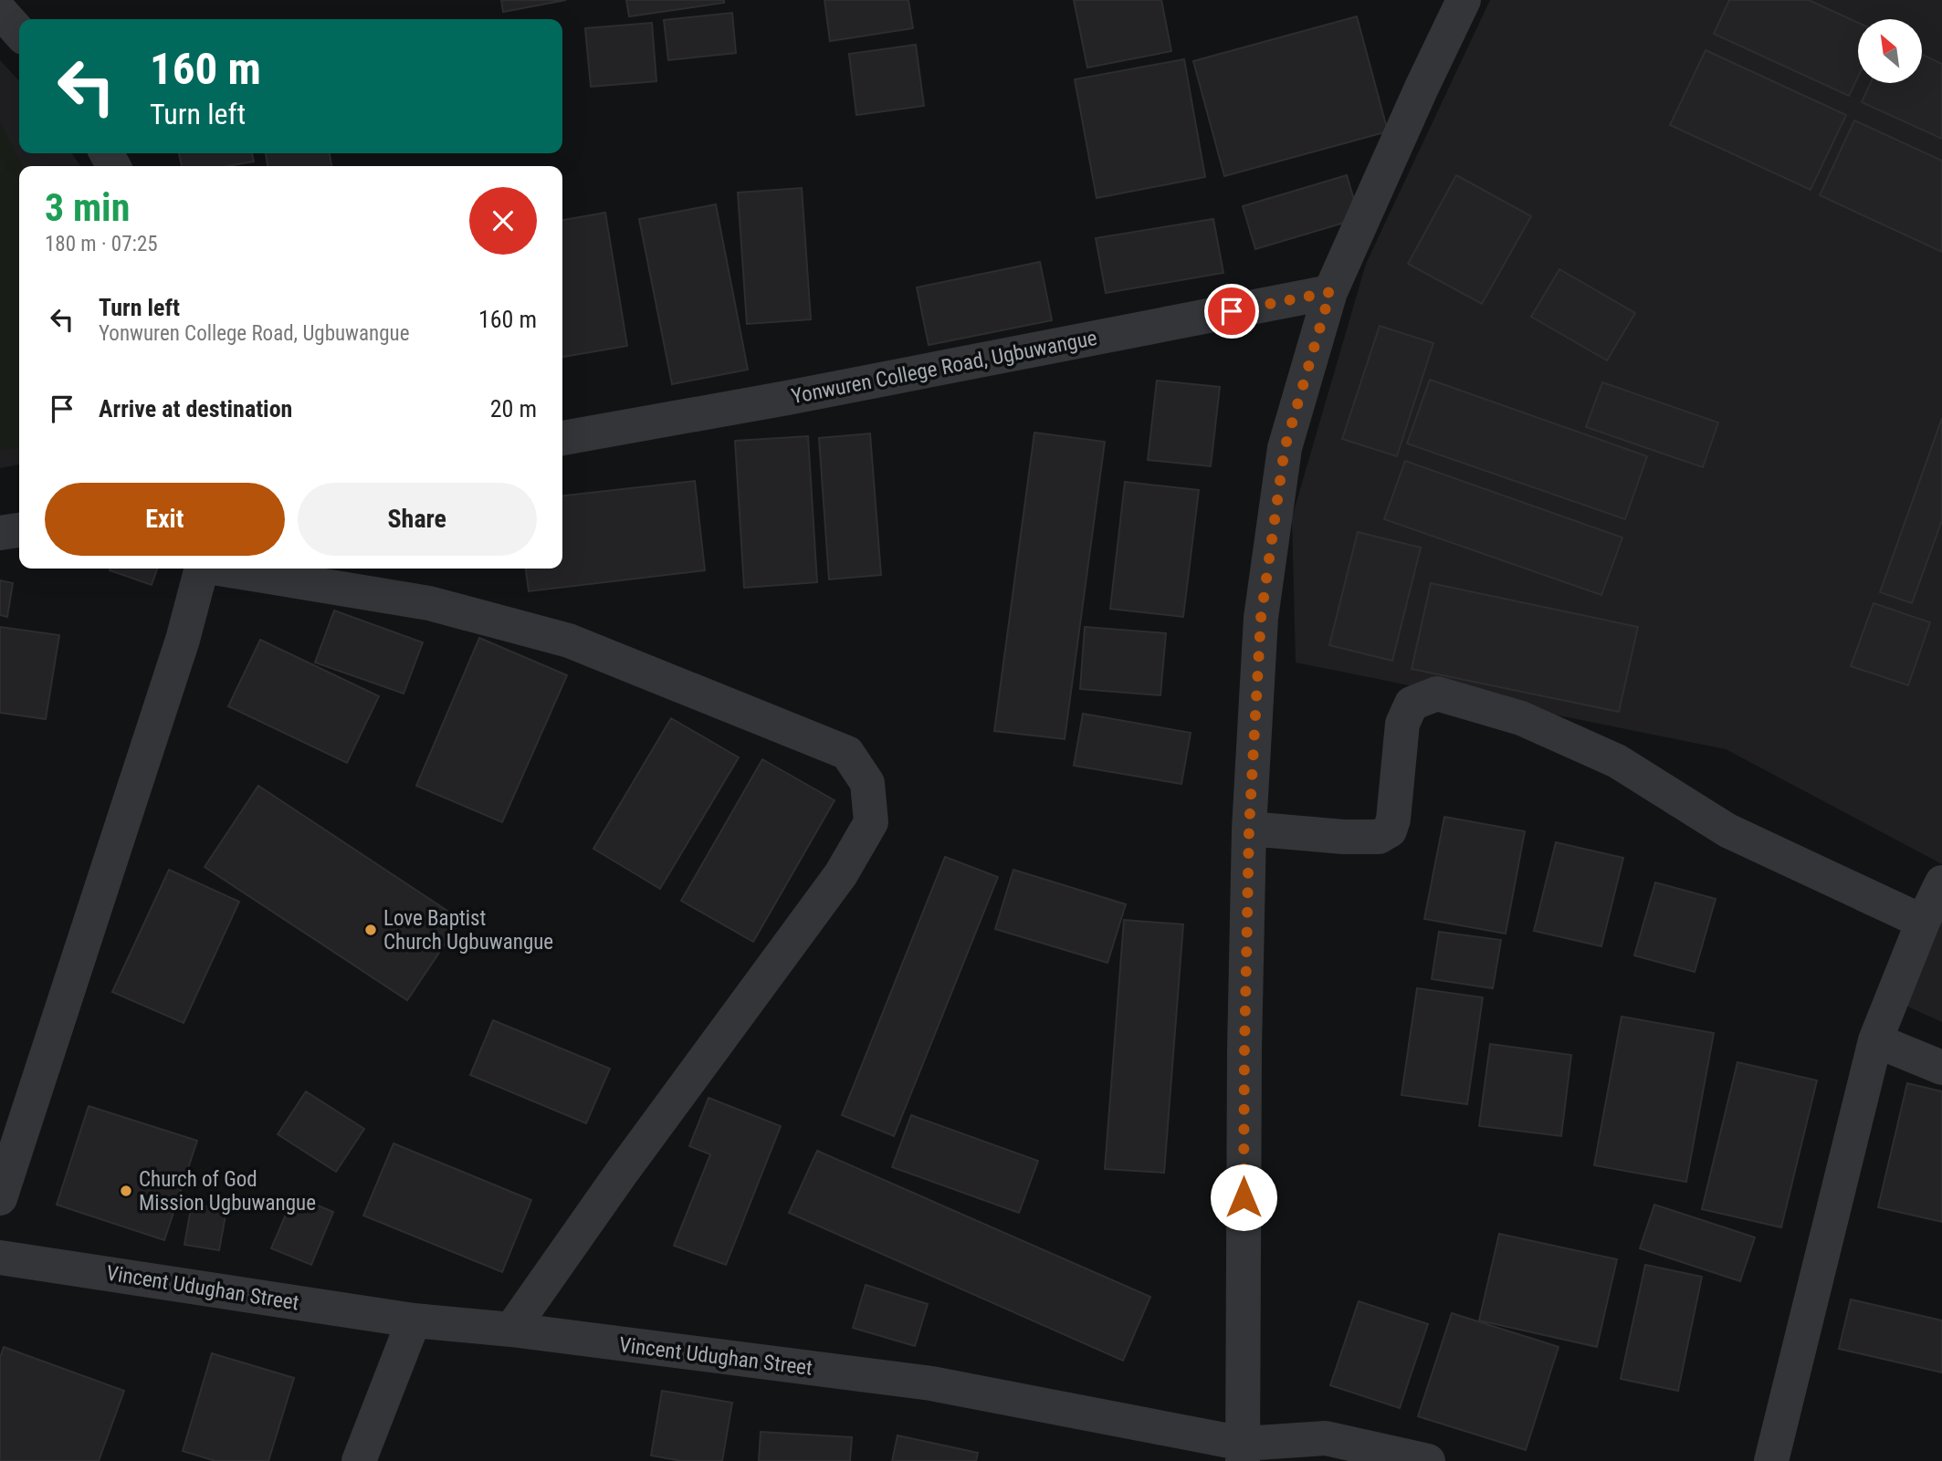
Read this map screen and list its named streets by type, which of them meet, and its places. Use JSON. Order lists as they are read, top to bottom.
{
  "streets": {
    "street": ["Yonwuren College Road, Ugbuwangue", "Vincent Udughan Street"]
  },
  "places": ["Love Baptist Church Ugbuwangue", "Church of God Mission Ugbuwangue"],
  "north": "top left",
  "page": {
    "turn": ["160 m", "Turn left"],
    "heading": ["3 min", "180 m · 07:25"],
    "list": [
      {
        "name": "Turn left",
        "note": "Yonwuren College Road, Ugbuwangue",
        "value": "160 m"
      },
      {
        "name": "Arrive at destination",
        "value": "20 m"
      }
    ],
    "buttons": ["Exit", "Share"]
  }
}
